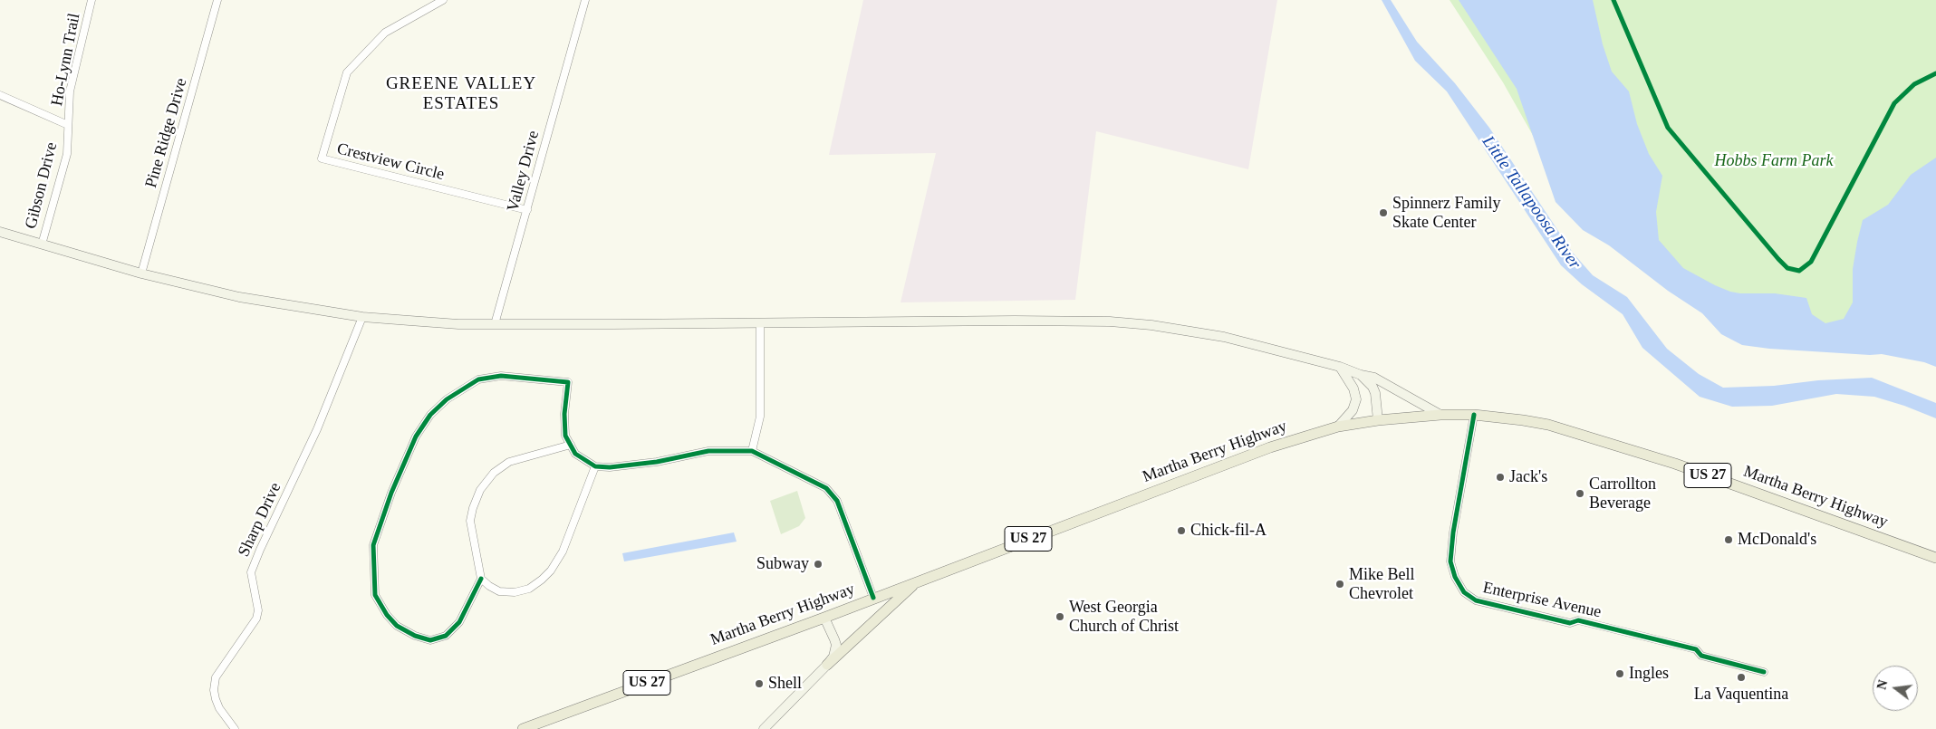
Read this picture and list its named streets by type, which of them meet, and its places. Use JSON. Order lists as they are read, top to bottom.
{
  "streets": {
    "main road": ["Martha Berry Highway", "US 27"],
    "street": [
      "Ho-Lynn Trail",
      "Pine Ridge Drive",
      "Crestview Circle",
      "Valley Drive",
      "Gibson Drive",
      "Sharp Drive",
      "Enterprise Avenue"
    ]
  },
  "crossings": [
    ["Ho-Lynn Trail", "Gibson Drive"],
    ["Crestview Circle", "Valley Drive"],
    ["Martha Berry Highway", "Enterprise Avenue"]
  ],
  "districts": ["GREENE VALLEY ESTATES"],
  "water": ["Little Tallapoosa River"],
  "parks": ["Hobbs Farm Park"],
  "places": [
    "Spinnerz Family Skate Center",
    "Jack's",
    "Carrollton Beverage",
    "Chick-fil-A",
    "McDonald's",
    "Subway",
    "Mike Bell Chevrolet",
    "West Georgia Church of Christ",
    "Ingles",
    "La Vaquentina",
    "Shell"
  ],
  "north": "left"
}
